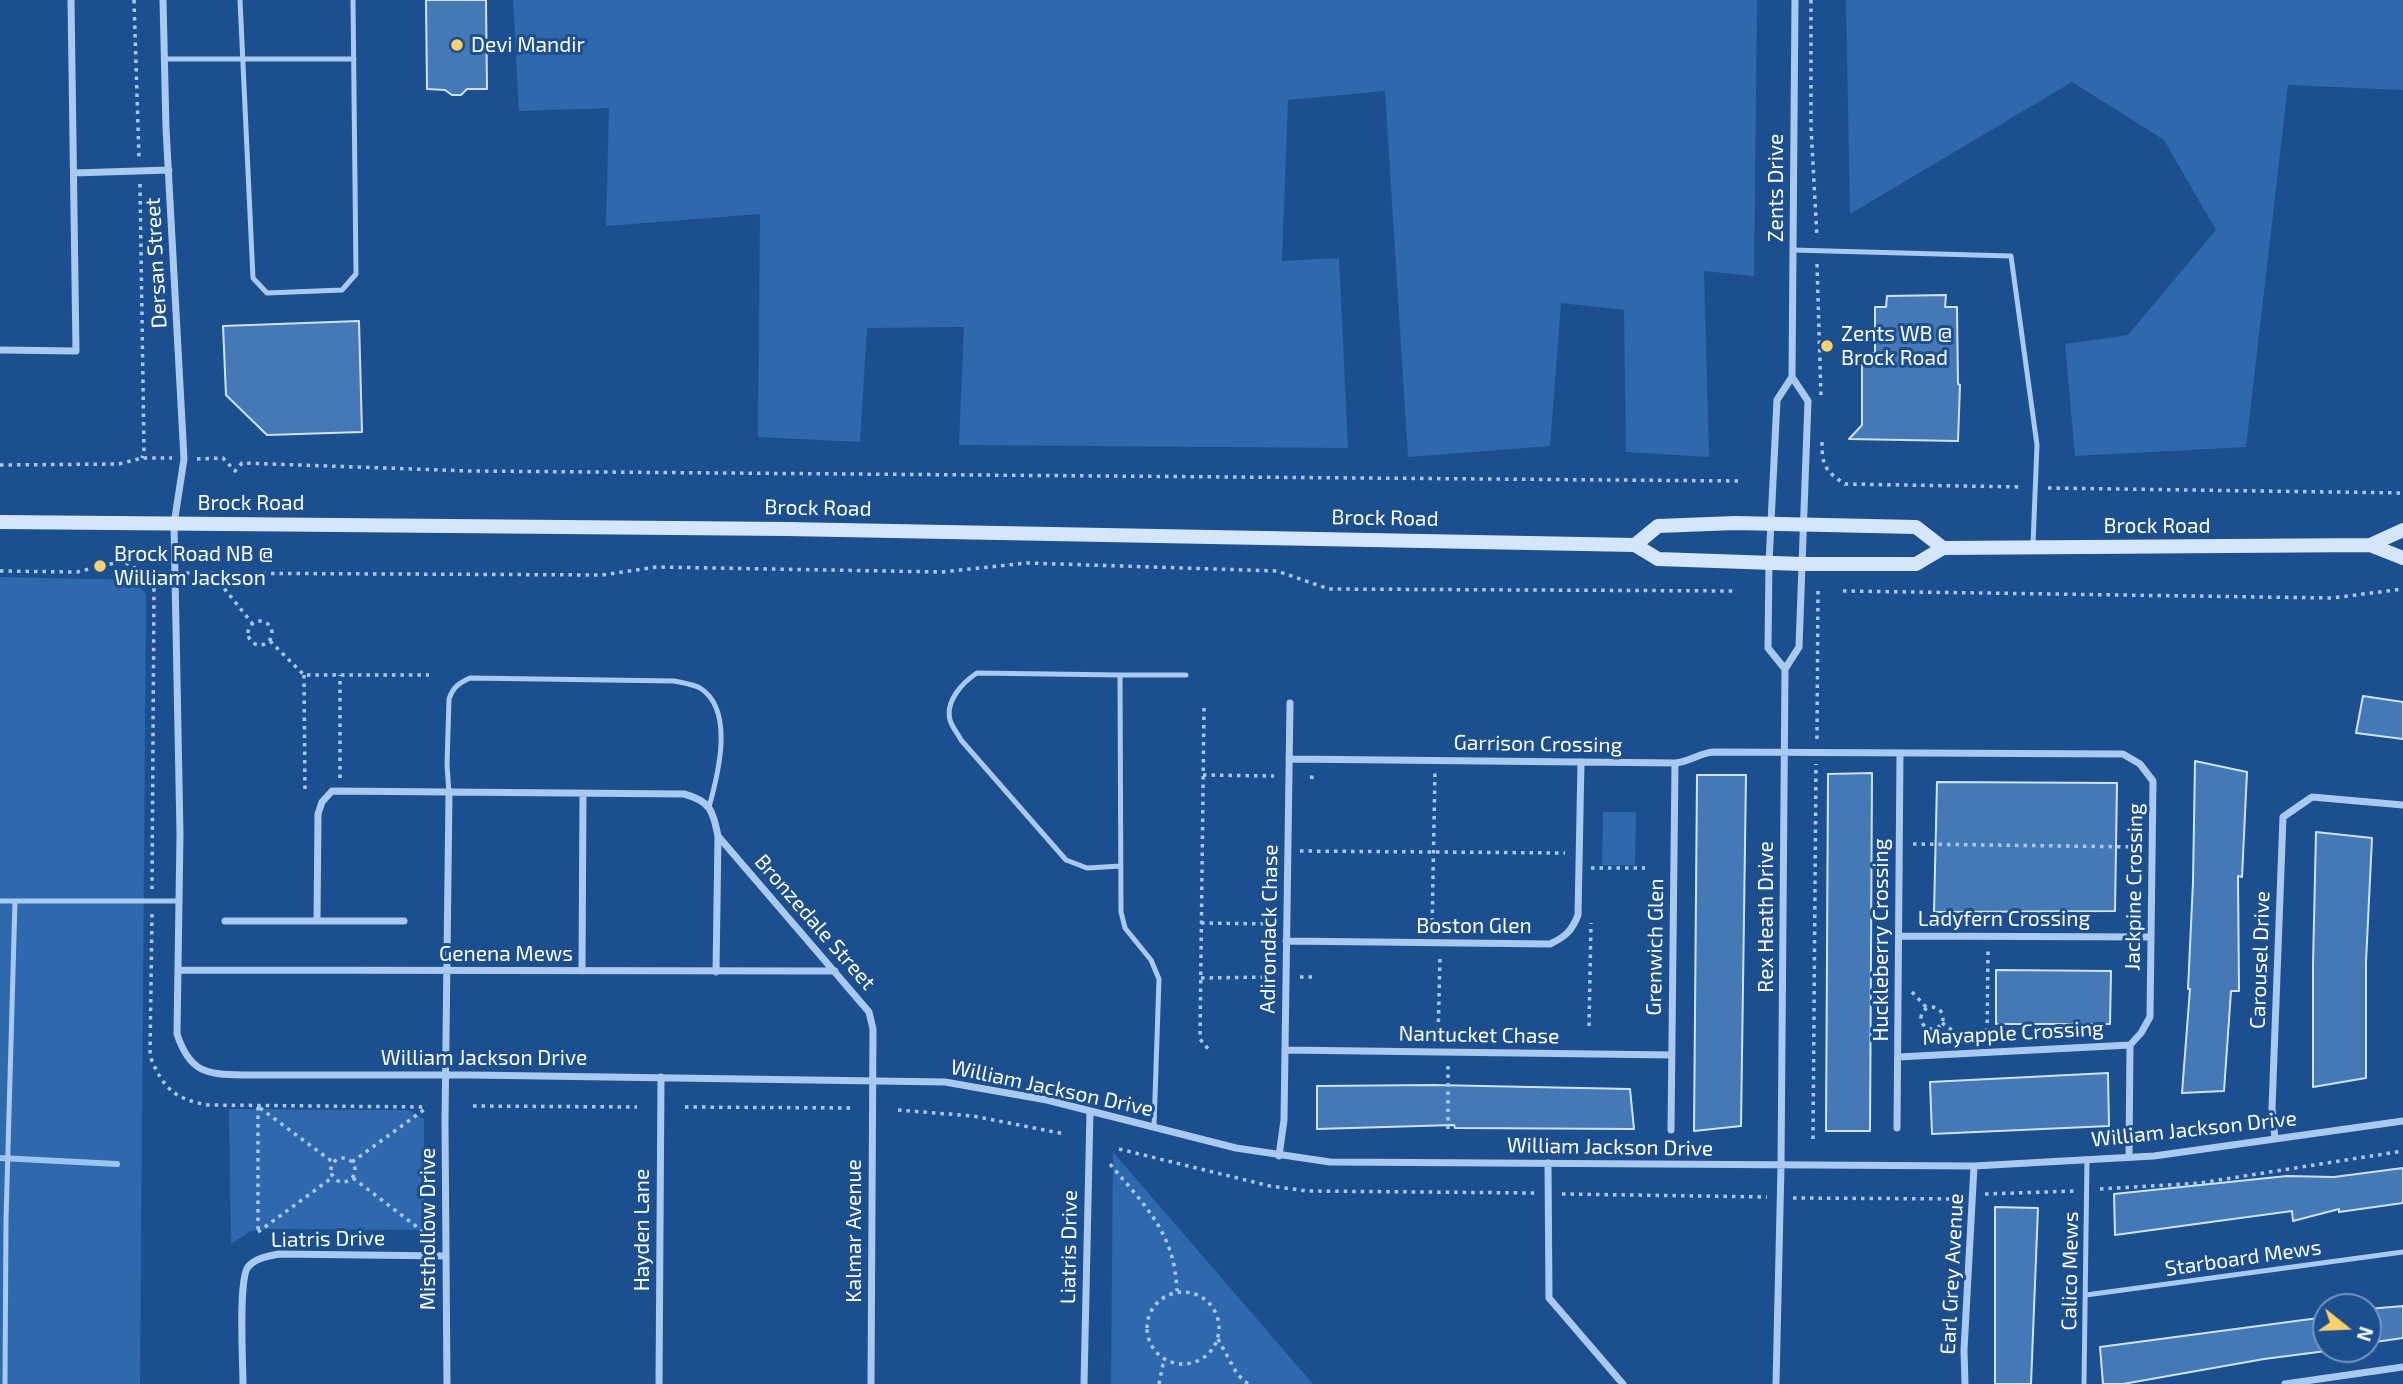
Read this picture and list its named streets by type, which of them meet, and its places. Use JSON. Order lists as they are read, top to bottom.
{
  "streets": {
    "main road": ["Brock Road"],
    "street": [
      "Zents Drive",
      "Dersan Street",
      "Garrison Crossing",
      "Jackpine Crossing",
      "Rex Heath Drive",
      "Ladyfern Crossing",
      "Bronzedale Street",
      "Boston Glen",
      "Adirondack Chase",
      "Huckleberry Crossing",
      "Grenwich Glen",
      "Genena Mews",
      "Carousel Drive",
      "Mayapple Crossing",
      "Nantucket Chase",
      "William Jackson Drive",
      "Misthollow Drive",
      "Hayden Lane",
      "Kalmar Avenue",
      "Liatris Drive",
      "Earl Grey Avenue"
    ],
    "lane": ["Starboard Mews", "Calico Mews"]
  },
  "crossings": [
    ["Zents Drive", "Brock Road"],
    ["Zents Drive", "Rex Heath Drive"],
    ["Dersan Street", "Brock Road"],
    ["Dersan Street", "William Jackson Drive"],
    ["Brock Road", "Rex Heath Drive"],
    ["Brock Road", "William Jackson Drive"],
    ["Garrison Crossing", "Jackpine Crossing"],
    ["Garrison Crossing", "Rex Heath Drive"],
    ["Garrison Crossing", "Boston Glen"],
    ["Garrison Crossing", "Adirondack Chase"],
    ["Garrison Crossing", "Grenwich Glen"],
    ["Jackpine Crossing", "Rex Heath Drive"],
    ["Jackpine Crossing", "Ladyfern Crossing"],
    ["Jackpine Crossing", "Huckleberry Crossing"],
    ["Jackpine Crossing", "Mayapple Crossing"],
    ["Rex Heath Drive", "William Jackson Drive"],
    ["Ladyfern Crossing", "Huckleberry Crossing"],
    ["Bronzedale Street", "Genena Mews"],
    ["Bronzedale Street", "William Jackson Drive"],
    ["Bronzedale Street", "Kalmar Avenue"],
    ["Boston Glen", "Adirondack Chase"],
    ["Adirondack Chase", "Nantucket Chase"],
    ["Adirondack Chase", "William Jackson Drive"],
    ["Huckleberry Crossing", "Mayapple Crossing"],
    ["Grenwich Glen", "Nantucket Chase"],
    ["Genena Mews", "William Jackson Drive"],
    ["Genena Mews", "Misthollow Drive"],
    ["Carousel Drive", "William Jackson Drive"],
    ["William Jackson Drive", "Misthollow Drive"],
    ["William Jackson Drive", "Hayden Lane"],
    ["William Jackson Drive", "Kalmar Avenue"],
    ["William Jackson Drive", "Liatris Drive"],
    ["William Jackson Drive", "Calico Mews"],
    ["William Jackson Drive", "Earl Grey Avenue"],
    ["Misthollow Drive", "Liatris Drive"],
    ["Starboard Mews", "Calico Mews"]
  ],
  "places": ["Devi Mandir", "Zents WB @ Brock Road", "Brock Road NB @ William Jackson"],
  "north": "right"
}
